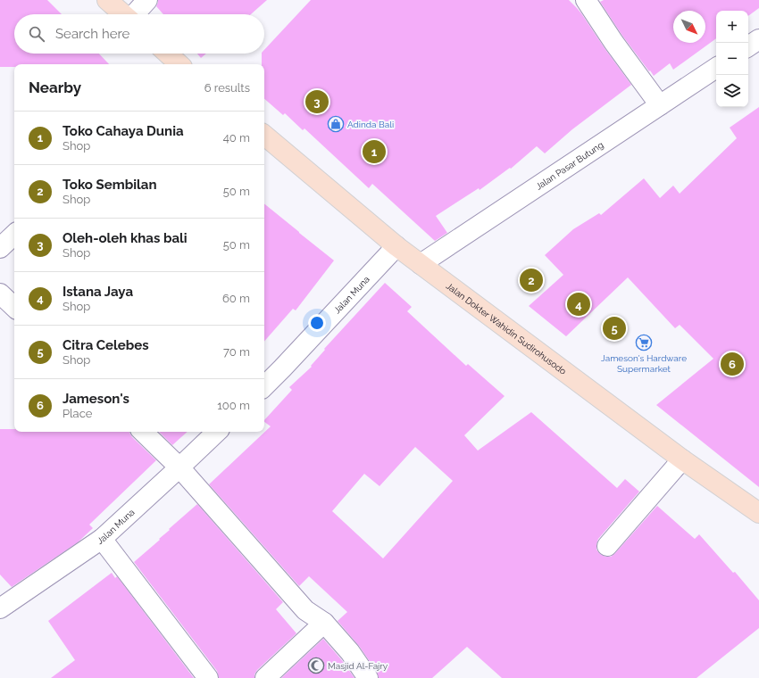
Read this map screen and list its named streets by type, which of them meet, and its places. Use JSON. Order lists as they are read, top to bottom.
{
  "streets": {
    "main road": ["Jalan Dokter Wahidin Sudirohusodo"],
    "street": ["Jalan Pasar Butung", "Jalan Muna"]
  },
  "crossings": [
    ["Jalan Pasar Butung", "Jalan Dokter Wahidin Sudirohusodo"],
    ["Jalan Muna", "Jalan Dokter Wahidin Sudirohusodo"]
  ],
  "places": {
    "shop": ["Adinda Bali"],
    "supermarket": ["Jameson's Hardware Supermarket"],
    "mosque": ["Masjid Al-Fajry"]
  },
  "north": "bottom right",
  "page": {
    "map_buttons": ["+", "−"],
    "search": "Search here",
    "heading": ["Nearby", "6 results"],
    "pins": [
      "3",
      "1",
      "2",
      "4",
      "5",
      "6"
    ],
    "list": [
      {
        "mark": "1",
        "name": "Toko Cahaya Dunia",
        "note": "Shop",
        "value": "40 m"
      },
      {
        "mark": "2",
        "name": "Toko Sembilan",
        "note": "Shop",
        "value": "50 m"
      },
      {
        "mark": "3",
        "name": "Oleh-oleh khas bali",
        "note": "Shop",
        "value": "50 m"
      },
      {
        "mark": "4",
        "name": "Istana Jaya",
        "note": "Shop",
        "value": "60 m"
      },
      {
        "mark": "5",
        "name": "Citra Celebes",
        "note": "Shop",
        "value": "70 m"
      },
      {
        "mark": "6",
        "name": "Jameson's",
        "note": "Place",
        "value": "100 m"
      }
    ]
  }
}
